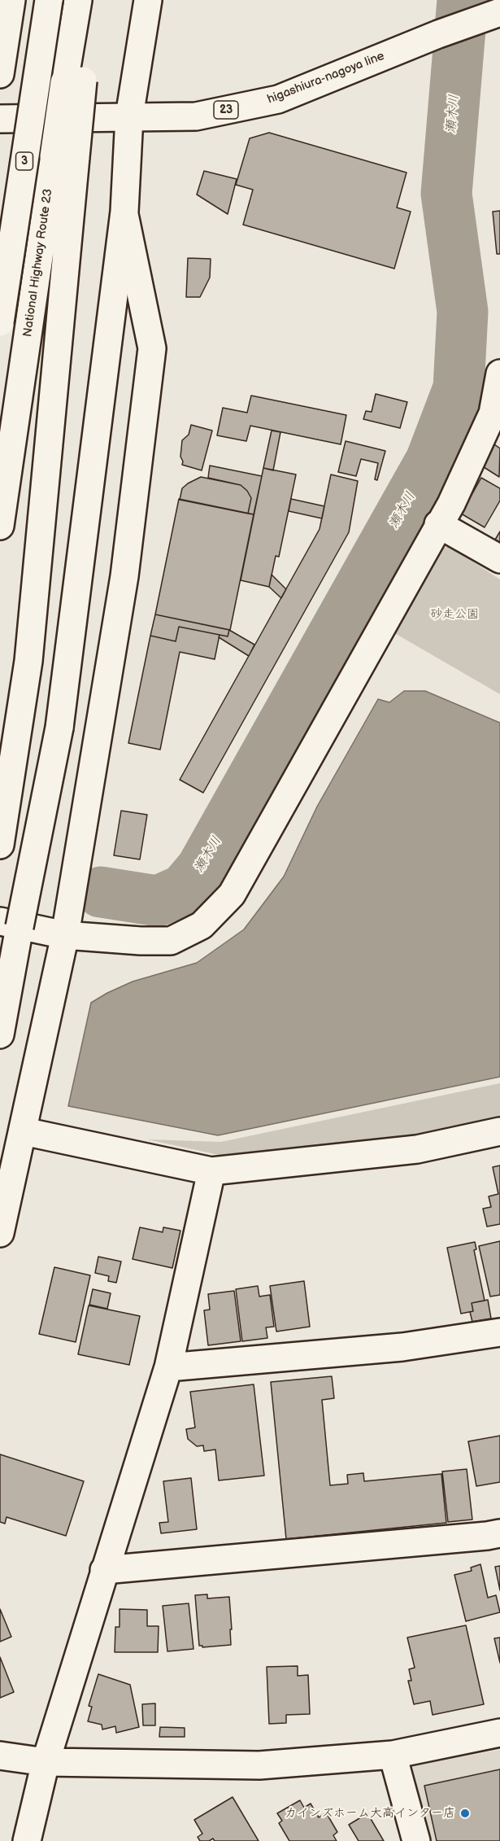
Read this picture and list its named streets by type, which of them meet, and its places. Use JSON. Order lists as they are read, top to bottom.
{
  "streets": {
    "main road": [
      "higashiura-nagoya line",
      "23",
      "3",
      "National Highway Route 23"
    ]
  },
  "water": ["瀬木川"],
  "parks": ["砂走公園"],
  "places": ["カインズホーム大高インター店"]
}
